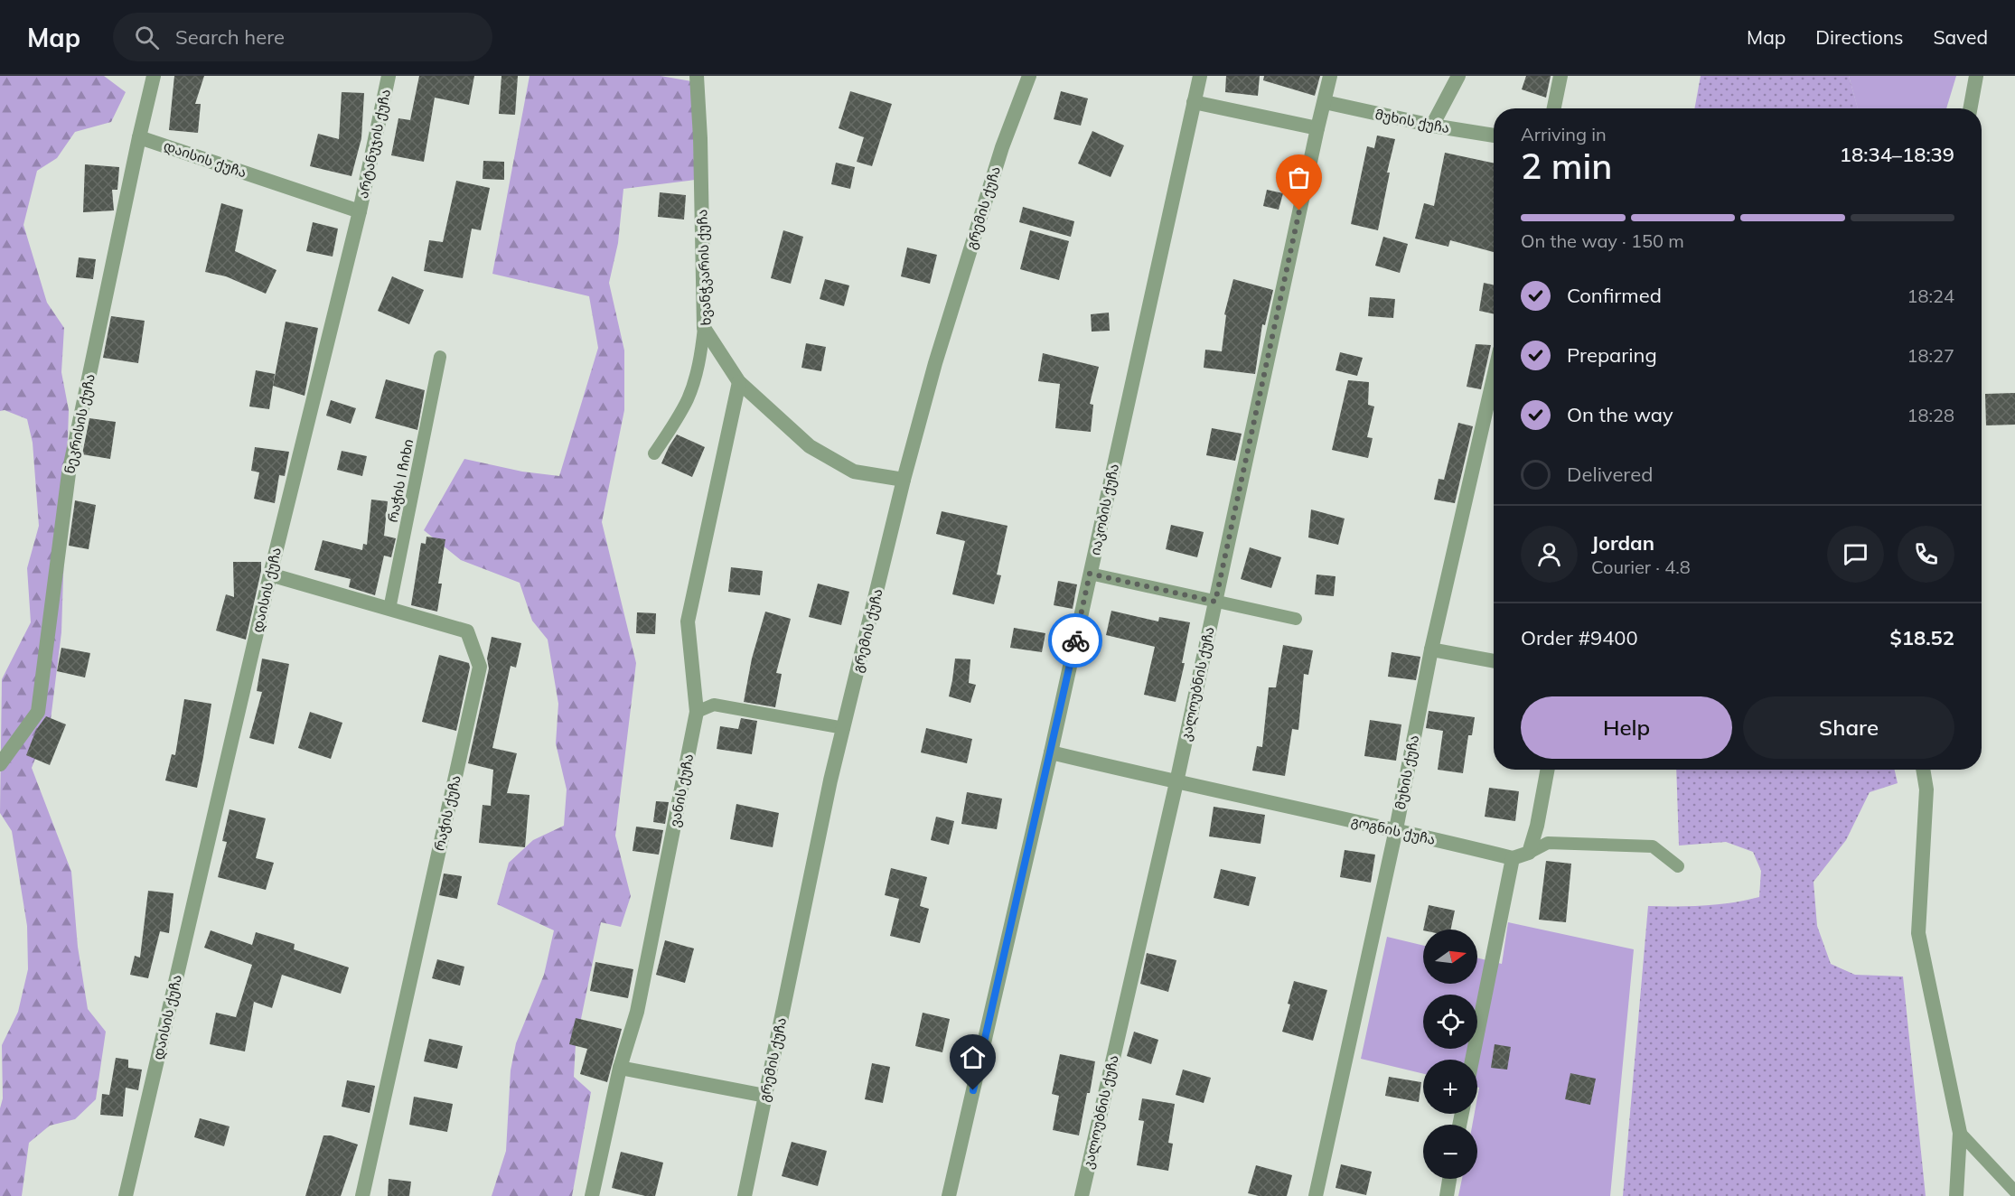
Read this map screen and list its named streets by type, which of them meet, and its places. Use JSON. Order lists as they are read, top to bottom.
{
  "streets": {
    "street": [
      "მუხის ქუჩა",
      "არტანუჯის ქუჩა",
      "დაისის ქუჩა",
      "გრემის ქუჩა",
      "ხვანჭკარის ქუჩა",
      "ნეკრისის ქუჩა",
      "იაკობის ქუჩა",
      "კალოუბნის ქუჩა",
      "ვანის ქუჩა",
      "რაჭის ქუჩა",
      "გოგნის ქუჩა"
    ],
    "lane": ["რაჭის I ჩიხი"]
  },
  "crossings": [
    ["მუხის ქუჩა", "კალოუბნის ქუჩა"],
    ["მუხის ქუჩა", "გოგნის ქუჩა"],
    ["არტანუჯის ქუჩა", "დაისის ქუჩა"],
    ["დაისის ქუჩა", "ნეკრისის ქუჩა"],
    ["დაისის ქუჩა", "რაჭის ქუჩა"],
    ["გრემის ქუჩა", "ხვანჭკარის ქუჩა"],
    ["ხვანჭკარის ქუჩა", "ვანის ქუჩა"],
    ["რაჭის I ჩიხი", "რაჭის ქუჩა"],
    ["იაკობის ქუჩა", "გოგნის ქუჩა"],
    ["კალოუბნის ქუჩა", "გოგნის ქუჩა"]
  ],
  "north": "right",
  "page": {
    "header": "Map",
    "search": "Search here",
    "nav": ["Map", "Directions", "Saved"],
    "heading": ["2 min", "Arriving in", "18:34–18:39"],
    "panel": [
      "Jordan",
      "Courier · 4.8",
      "Order #9400",
      "$18.52"
    ],
    "bar": "On the way · 150 m",
    "list": [
      ["Confirmed", "18:24"],
      ["Preparing", "18:27"],
      ["On the way", "18:28"],
      "Delivered"
    ],
    "buttons": ["Help", "Share"],
    "map_buttons": ["+", "−"]
  }
}
